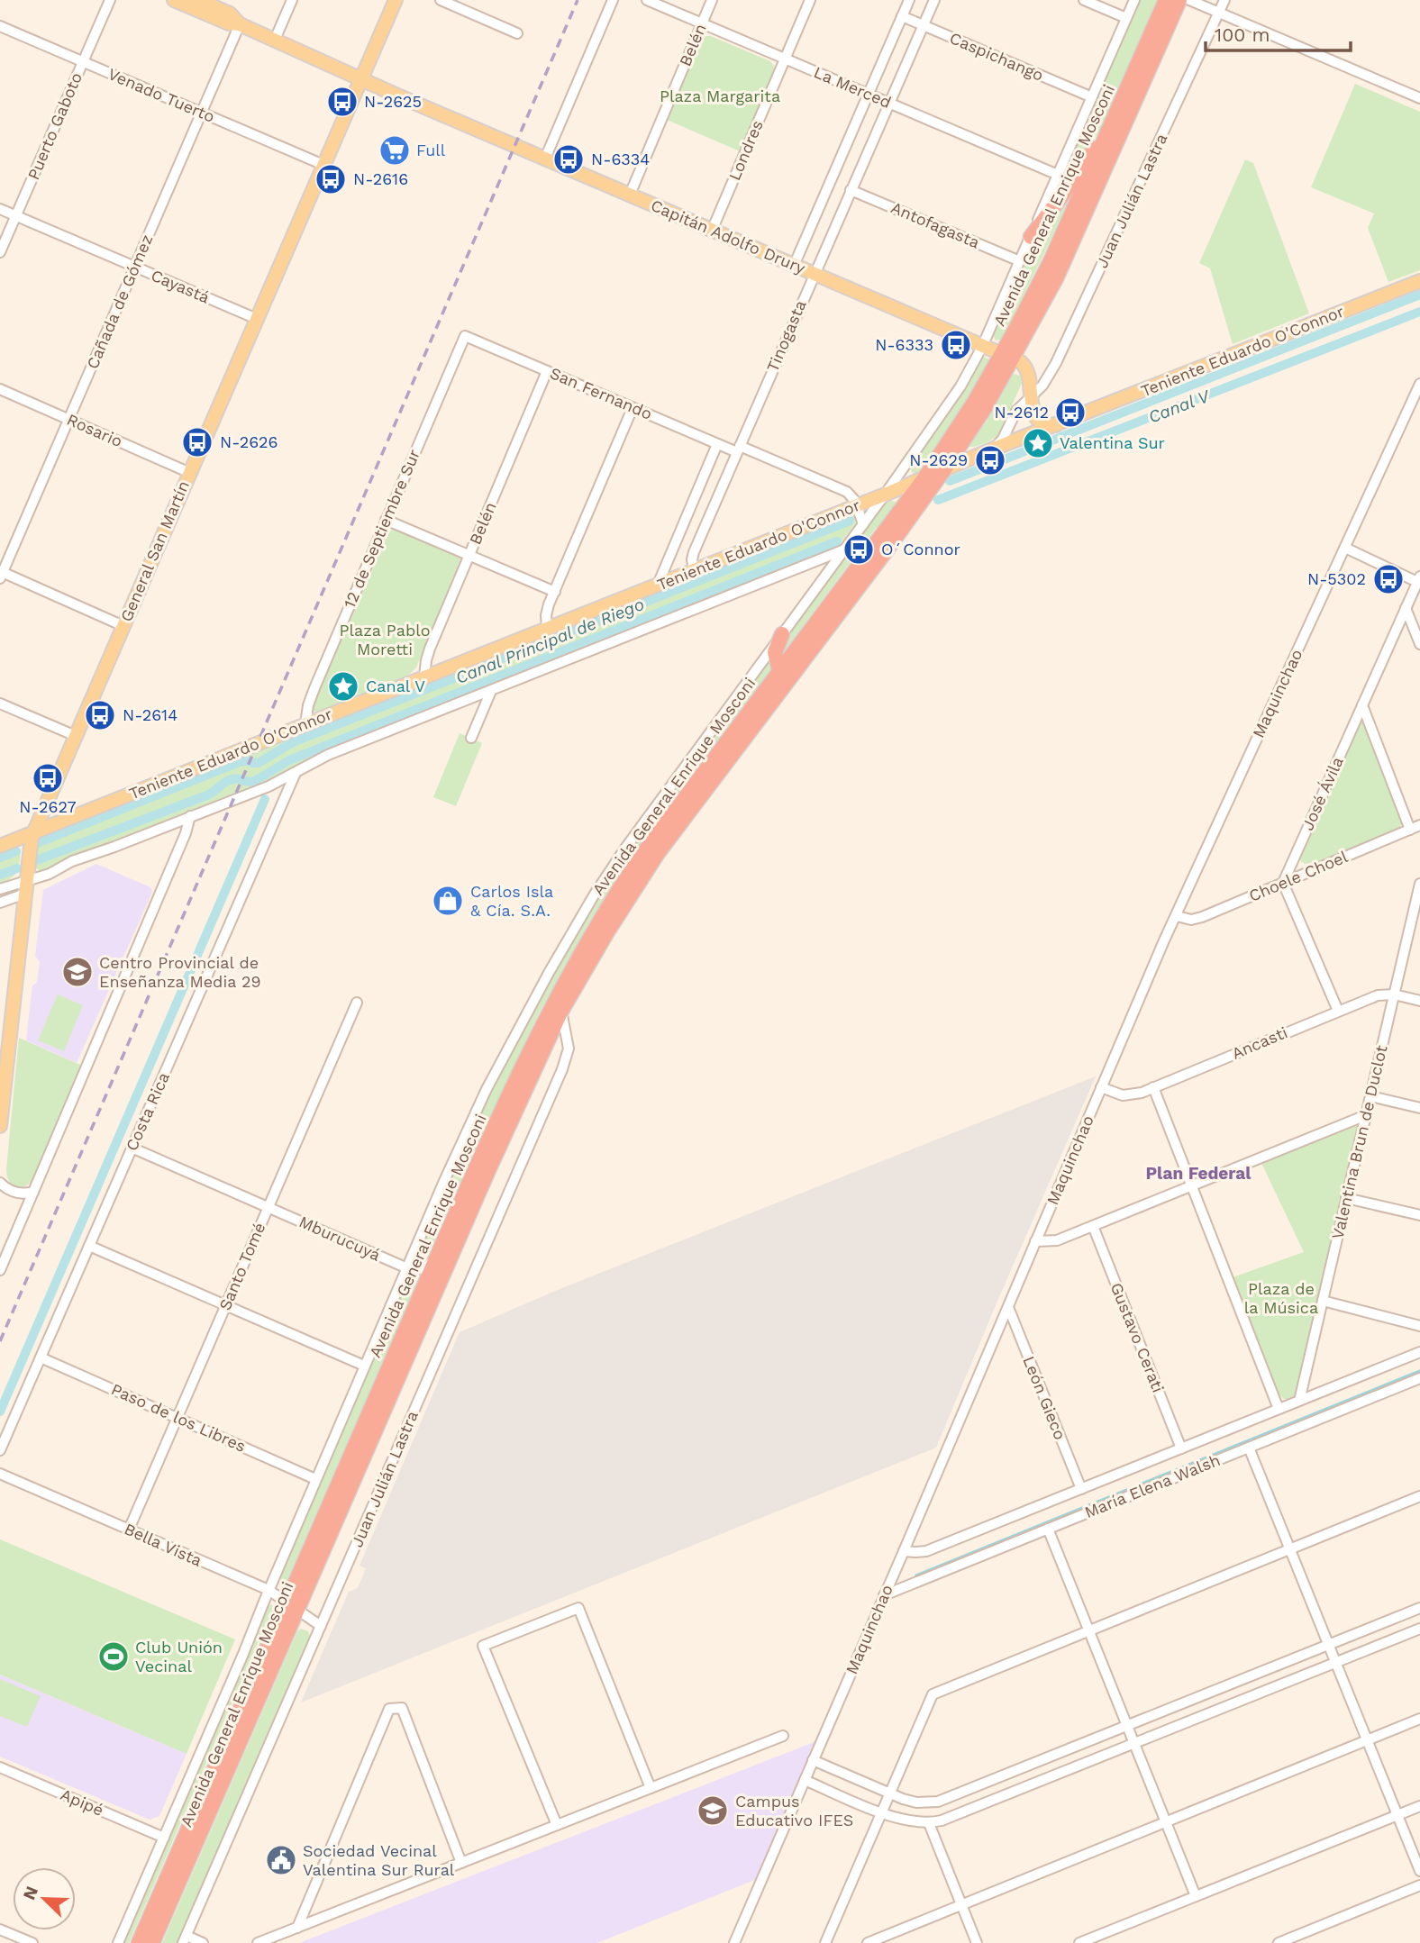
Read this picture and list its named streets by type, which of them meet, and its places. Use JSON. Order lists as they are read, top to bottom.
{
  "streets": {
    "highway": ["Avenida General Enrique Mosconi"],
    "main road": ["Capitán Adolfo Drury", "Teniente Eduardo O'Connor", "General San Martín"],
    "street": [
      "Belén",
      "Caspichango",
      "La Merced",
      "Venado Tuerto",
      "Puerto Gaboto",
      "Londres",
      "Juan Julián Lastra",
      "Antofagasta",
      "Cayastá",
      "Cañada de Gómez",
      "Tinogasta",
      "San Fernando",
      "Rosario",
      "12 de Septiembre Sur",
      "Maquinchao",
      "José Ávila",
      "Choele Choel",
      "Ancasti",
      "Costa Rica",
      "Valentina Brun de Duclot",
      "Mburucuyá",
      "Santo Tomé",
      "Gustavo Cerati",
      "León Gieco",
      "Paso de los Libres",
      "María Elena Walsh",
      "Bella Vista",
      "Apipé"
    ]
  },
  "crossings": [
    ["Belén", "La Merced"],
    ["Belén", "Capitán Adolfo Drury"],
    ["Belén", "Teniente Eduardo O'Connor"],
    ["Belén", "San Fernando"],
    ["Caspichango", "Tinogasta"],
    ["La Merced", "Londres"],
    ["La Merced", "Tinogasta"],
    ["Venado Tuerto", "Puerto Gaboto"],
    ["Venado Tuerto", "Cañada de Gómez"],
    ["Venado Tuerto", "General San Martín"],
    ["Puerto Gaboto", "Cayastá"],
    ["Londres", "Capitán Adolfo Drury"],
    ["Juan Julián Lastra", "Avenida General Enrique Mosconi"],
    ["Juan Julián Lastra", "Bella Vista"],
    ["Avenida General Enrique Mosconi", "Capitán Adolfo Drury"],
    ["Avenida General Enrique Mosconi", "Teniente Eduardo O'Connor"],
    ["Avenida General Enrique Mosconi", "Bella Vista"],
    ["Antofagasta", "Tinogasta"],
    ["Capitán Adolfo Drury", "Cañada de Gómez"],
    ["Capitán Adolfo Drury", "Tinogasta"],
    ["Capitán Adolfo Drury", "General San Martín"],
    ["Cayastá", "Cañada de Gómez"],
    ["Cayastá", "General San Martín"],
    ["Cañada de Gómez", "Rosario"],
    ["Tinogasta", "Teniente Eduardo O'Connor"],
    ["Tinogasta", "San Fernando"],
    ["Teniente Eduardo O'Connor", "San Fernando"],
    ["Teniente Eduardo O'Connor", "12 de Septiembre Sur"],
    ["Teniente Eduardo O'Connor", "General San Martín"],
    ["San Fernando", "12 de Septiembre Sur"],
    ["Rosario", "General San Martín"],
    ["Maquinchao", "Choele Choel"],
    ["Maquinchao", "Ancasti"],
    ["Maquinchao", "León Gieco"],
    ["Maquinchao", "María Elena Walsh"],
    ["José Ávila", "Choele Choel"],
    ["Ancasti", "Valentina Brun de Duclot"],
    ["Costa Rica", "Mburucuyá"],
    ["Costa Rica", "Paso de los Libres"],
    ["Valentina Brun de Duclot", "María Elena Walsh"],
    ["Mburucuyá", "Santo Tomé"],
    ["Santo Tomé", "Paso de los Libres"],
    ["Santo Tomé", "Bella Vista"],
    ["Gustavo Cerati", "María Elena Walsh"],
    ["León Gieco", "María Elena Walsh"]
  ],
  "districts": ["Plan Federal"],
  "water": ["Canal V", "Canal Principal de Riego"],
  "parks": ["Plaza Margarita", "Plaza Pablo Moretti", "Plaza de la Música"],
  "places": {
    "bus stop": [
      "N-2625",
      "N-6334",
      "N-2616",
      "N-6333",
      "N-2612",
      "N-2626",
      "N-2629",
      "O´Connor",
      "N-5302",
      "N-2614",
      "N-2627"
    ],
    "supermarket": ["Full"],
    "place": ["Valentina Sur", "Canal V"],
    "shop": ["Carlos Isla & Cía. S.A."],
    "school or university": ["Centro Provincial de Enseñanza Media 29", "Campus Educativo IFES"],
    "sports": ["Club Unión Vecinal"],
    "public building": ["Sociedad Vecinal Valentina Sur Rural"]
  },
  "scale_bar": "100 m",
  "north": "top left"
}
